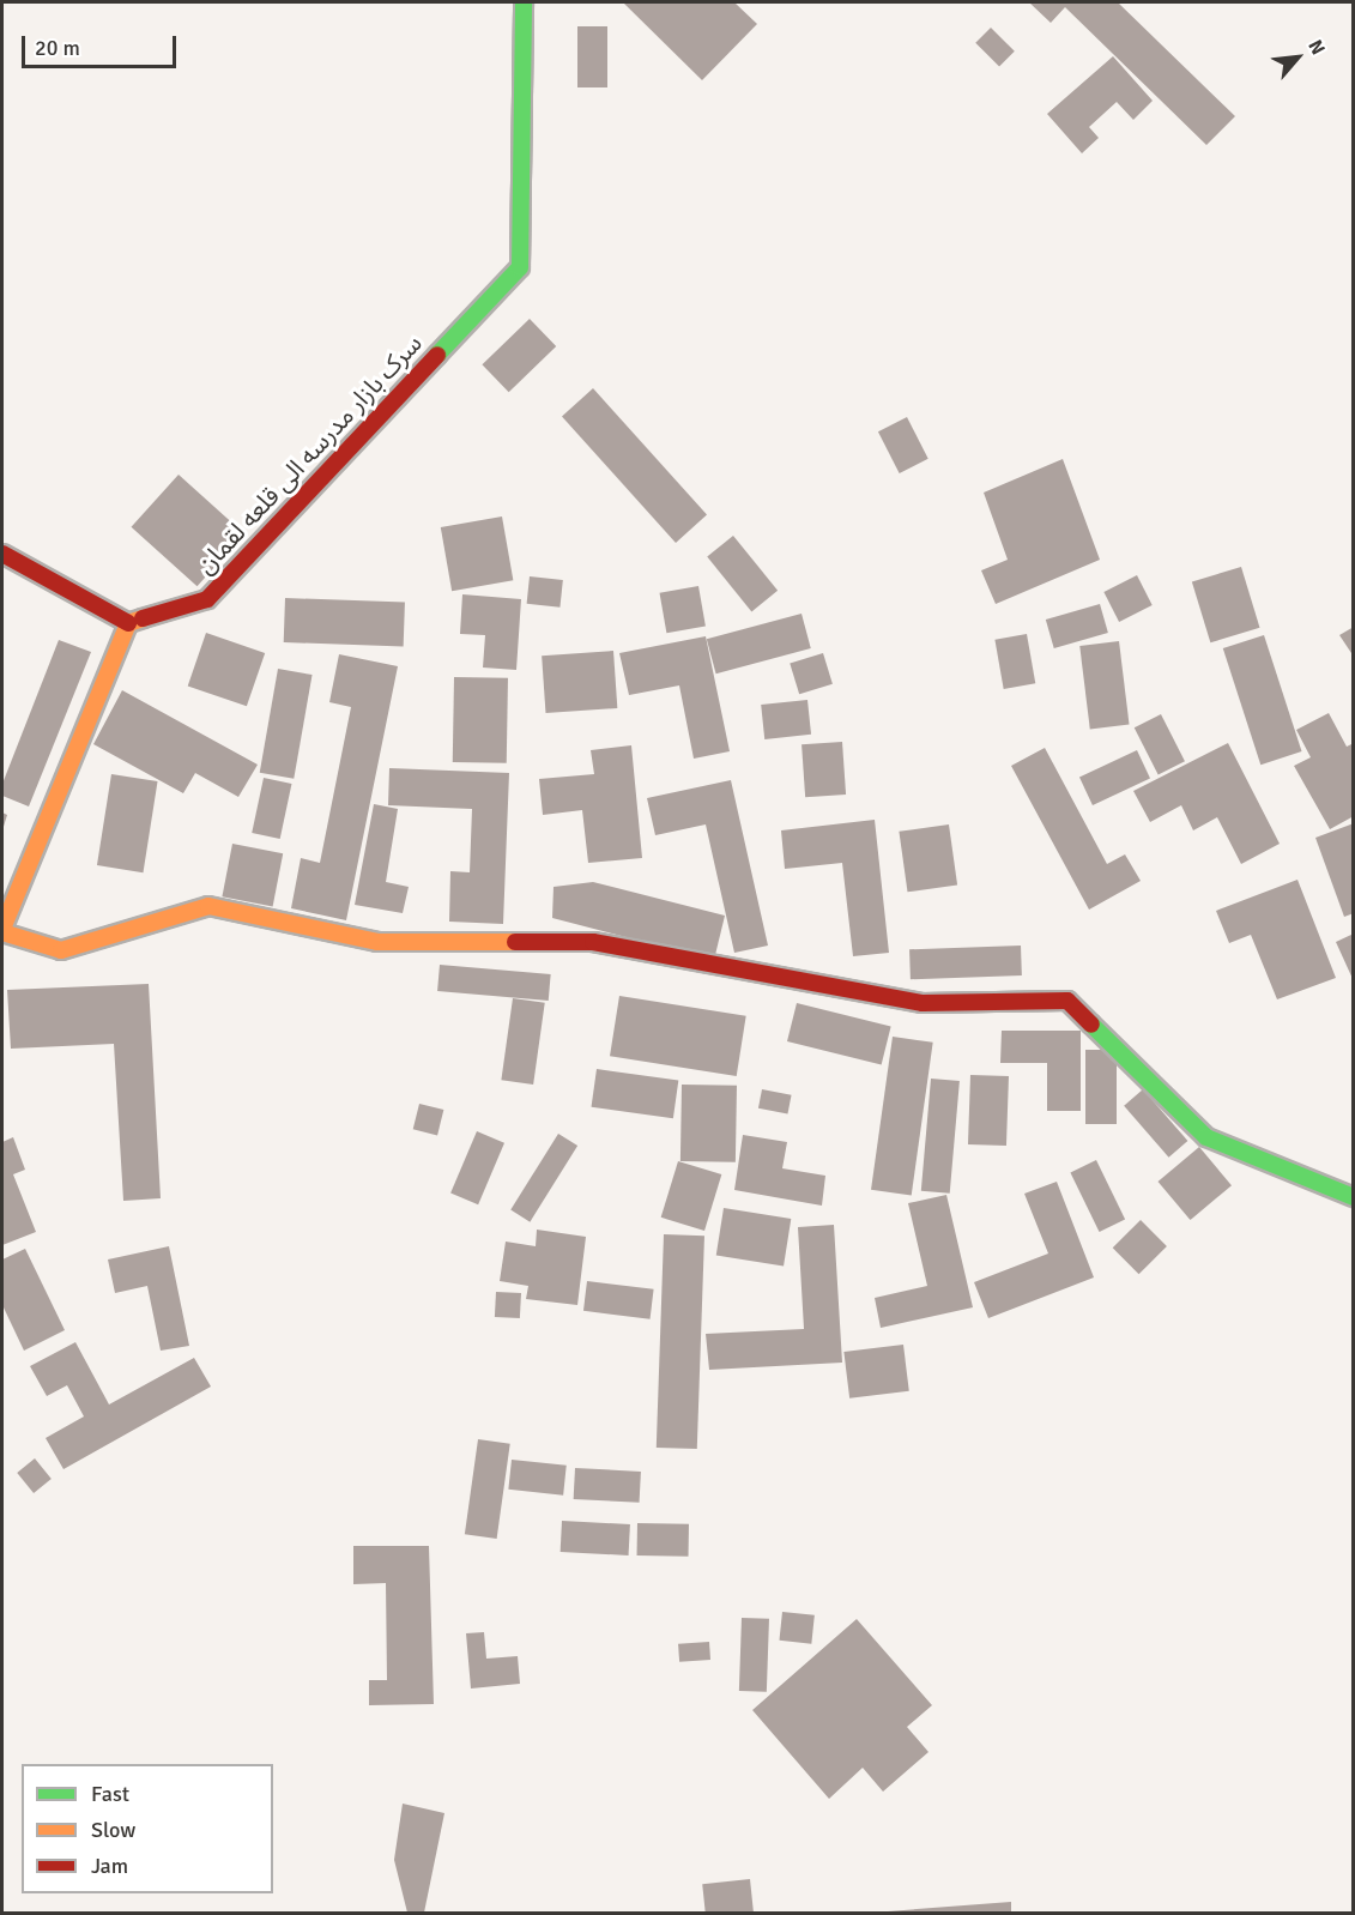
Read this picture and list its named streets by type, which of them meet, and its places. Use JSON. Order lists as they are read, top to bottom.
{
  "streets": {
    "street": ["سرک بازار مدرسه الی قلعه لقمان"]
  },
  "legend": ["Fast", "Slow", "Jam"],
  "scale_bar": "20 m",
  "north": "top right"
}
